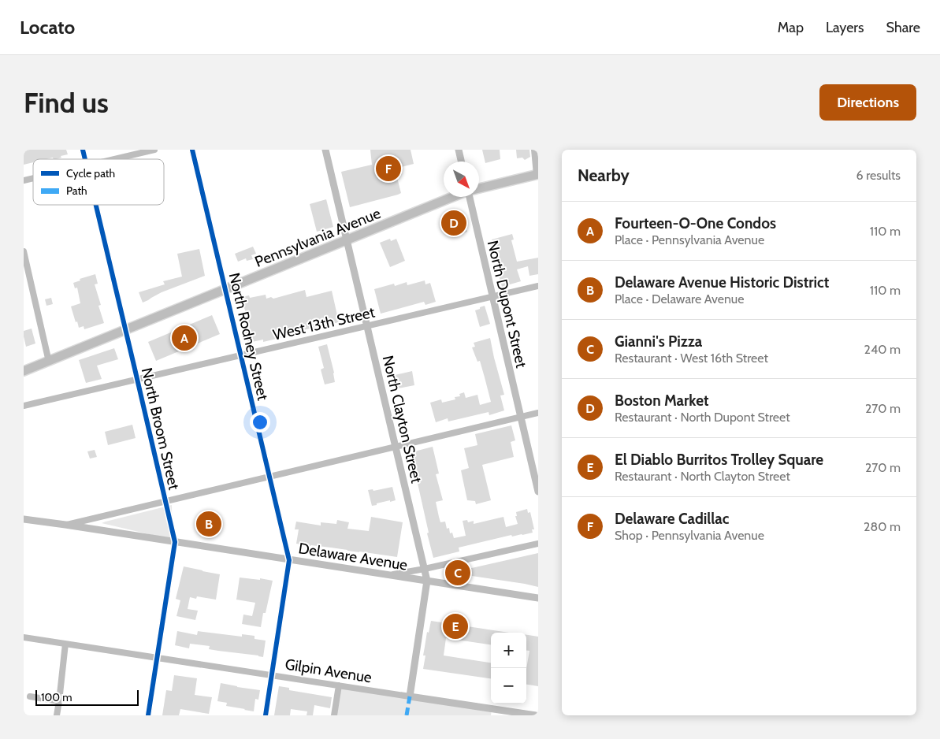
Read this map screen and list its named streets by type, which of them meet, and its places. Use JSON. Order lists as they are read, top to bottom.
{
  "streets": {
    "main road": ["Pennsylvania Avenue"],
    "street": [
      "North Dupont Street",
      "West 13th Street",
      "North Rodney Street",
      "North Clayton Street",
      "North Broom Street",
      "Delaware Avenue",
      "Gilpin Avenue"
    ]
  },
  "crossings": [
    ["Pennsylvania Avenue", "North Rodney Street"],
    ["Pennsylvania Avenue", "North Clayton Street"],
    ["Pennsylvania Avenue", "North Broom Street"],
    ["North Dupont Street", "West 13th Street"],
    ["West 13th Street", "North Rodney Street"],
    ["West 13th Street", "North Clayton Street"],
    ["West 13th Street", "North Broom Street"],
    ["North Rodney Street", "Delaware Avenue"],
    ["North Rodney Street", "Gilpin Avenue"],
    ["North Clayton Street", "Delaware Avenue"],
    ["North Clayton Street", "Gilpin Avenue"],
    ["North Broom Street", "Delaware Avenue"],
    ["North Broom Street", "Gilpin Avenue"]
  ],
  "legend": ["Cycle path", "Path"],
  "scale_bar": "100 m",
  "north": "bottom right",
  "page": {
    "header": "Locato",
    "nav": ["Map", "Layers", "Share"],
    "buttons": "Directions",
    "title": "Find us",
    "heading": ["Nearby", "6 results"],
    "pins": [
      "F",
      "D",
      "A",
      "B",
      "C",
      "E"
    ],
    "list": [
      {
        "mark": "A",
        "name": "Fourteen-O-One Condos",
        "note": "Place · Pennsylvania Avenue",
        "value": "110 m"
      },
      {
        "mark": "B",
        "name": "Delaware Avenue Historic District",
        "note": "Place · Delaware Avenue",
        "value": "110 m"
      },
      {
        "mark": "C",
        "name": "Gianni's Pizza",
        "note": "Restaurant · West 16th Street",
        "value": "240 m"
      },
      {
        "mark": "D",
        "name": "Boston Market",
        "note": "Restaurant · North Dupont Street",
        "value": "270 m"
      },
      {
        "mark": "E",
        "name": "El Diablo Burritos Trolley Square",
        "note": "Restaurant · North Clayton Street",
        "value": "270 m"
      },
      {
        "mark": "F",
        "name": "Delaware Cadillac",
        "note": "Shop · Pennsylvania Avenue",
        "value": "280 m"
      }
    ],
    "map_buttons": ["+", "−"],
    "scale": "100 m"
  }
}
